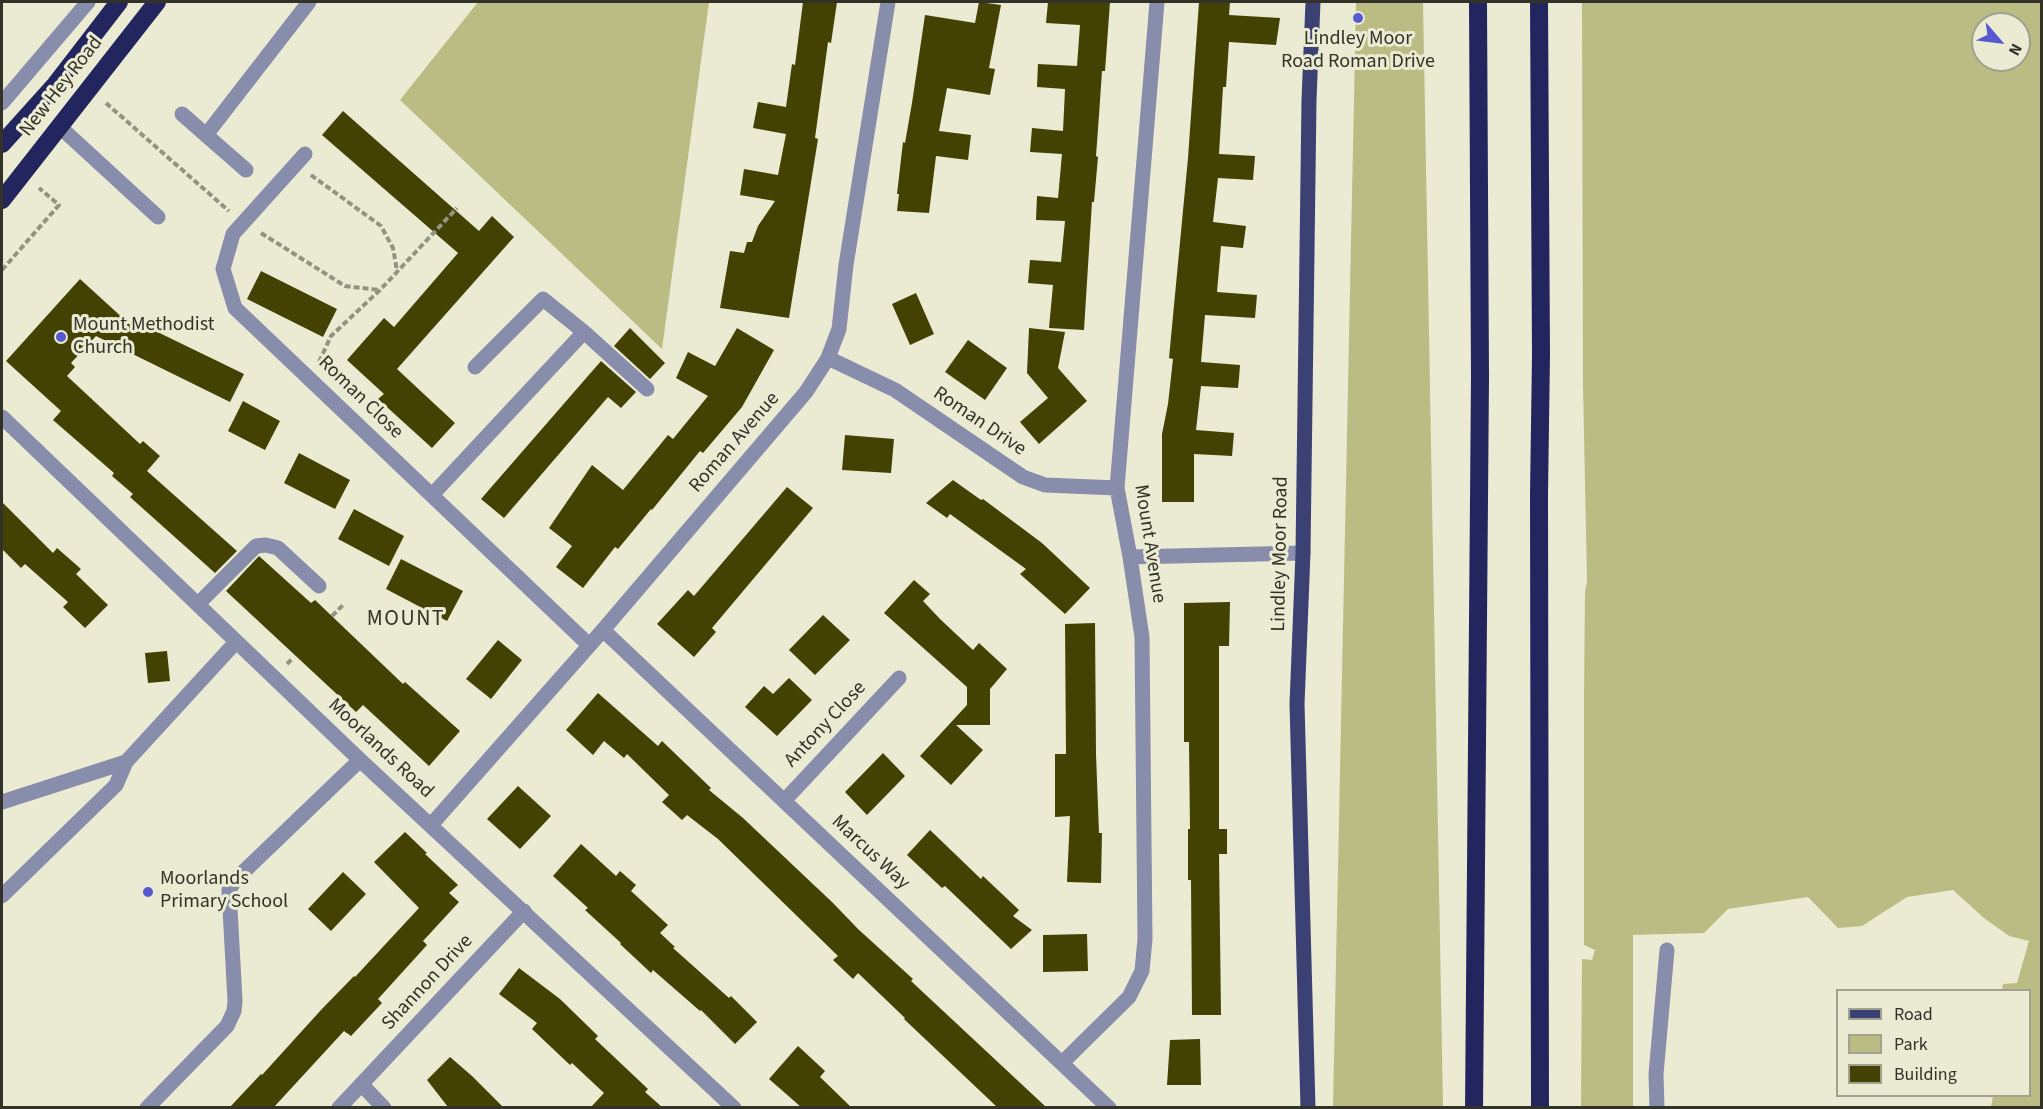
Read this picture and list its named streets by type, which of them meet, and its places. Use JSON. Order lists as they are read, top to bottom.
{
  "streets": {
    "highway": ["New Hey Road"],
    "main road": ["Lindley Moor Road"],
    "street": [
      "Roman Close",
      "Roman Drive",
      "Roman Avenue",
      "Mount Avenue",
      "Antony Close",
      "Moorlands Road",
      "Marcus Way",
      "Shannon Drive"
    ]
  },
  "crossings": [
    ["Roman Close", "Roman Avenue"],
    ["Roman Drive", "Roman Avenue"],
    ["Roman Drive", "Mount Avenue"],
    ["Roman Avenue", "Moorlands Road"],
    ["Roman Avenue", "Marcus Way"],
    ["Mount Avenue", "Marcus Way"],
    ["Antony Close", "Marcus Way"],
    ["Moorlands Road", "Shannon Drive"]
  ],
  "districts": ["MOUNT"],
  "places": ["Lindley Moor Road Roman Drive", "Mount Methodist Church", "Moorlands Primary School"],
  "legend": ["Road", "Park", "Building"],
  "north": "bottom right"
}
